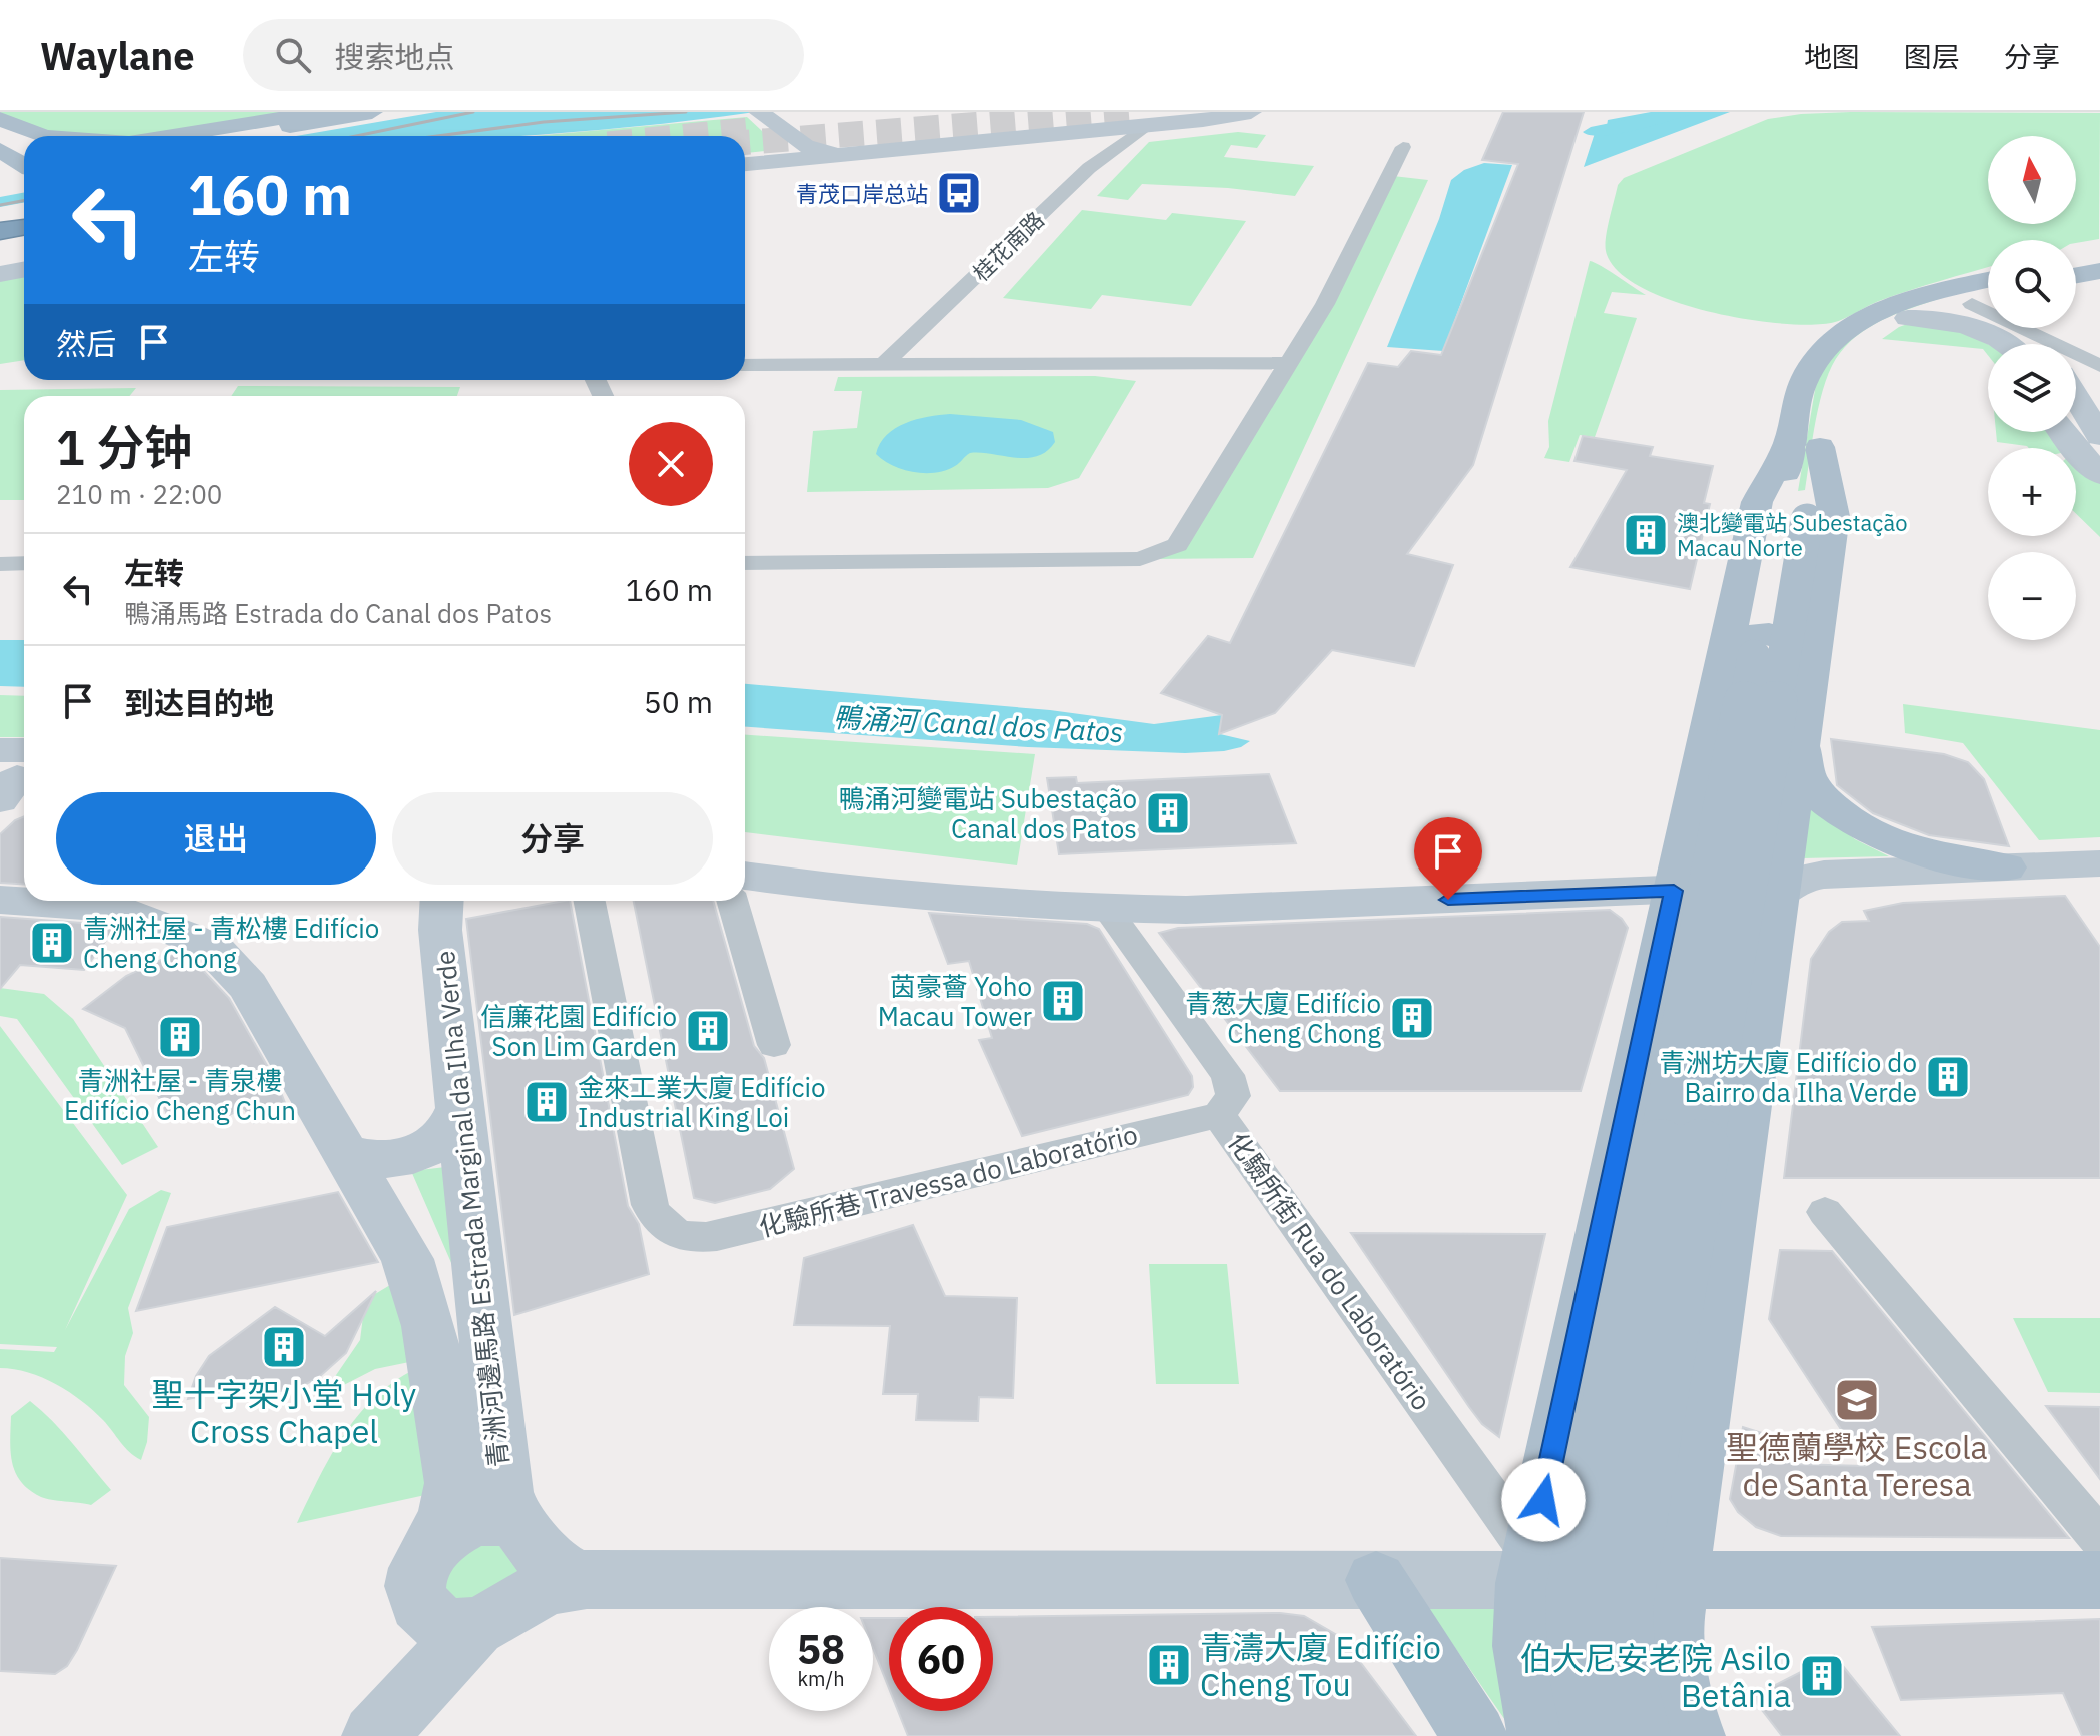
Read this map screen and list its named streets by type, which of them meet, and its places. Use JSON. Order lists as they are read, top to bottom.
{
  "streets": {
    "main road": ["桂花南路", "青洲河邊馬路 Estrada Marginal da Ilha Verde"],
    "street": ["化驗所巷 Travessa do Laboratório", "化驗所街 Rua do Laboratório"]
  },
  "crossings": [
    ["化驗所巷 Travessa do Laboratório", "化驗所街 Rua do Laboratório"]
  ],
  "water": ["鴨涌河 Canal dos Patos"],
  "places": {
    "bus stop": ["青茂口岸总站"],
    "building": [
      "澳北變電站 Subestação Macau Norte",
      "鴨涌河變電站 Subestação Canal dos Patos",
      "青洲社屋 - 青松樓 Edifício Cheng Chong",
      "茵豪薈 Yoho Macau Tower",
      "青葱大廈 Edifício Cheng Chong",
      "信廉花園 Edifício Son Lim Garden",
      "青洲社屋 - 青泉樓 Edifício Cheng Chun",
      "青洲坊大廈 Edifício do Bairro da Ilha Verde",
      "金來工業大廈 Edifício Industrial King Loi",
      "聖十字架小堂 Holy Cross Chapel",
      "青濤大廈 Edifício Cheng Tou",
      "伯大尼安老院 Asilo Betânia"
    ],
    "school or university": ["聖德蘭學校 Escola de Santa Teresa"]
  },
  "north": "top",
  "page": {
    "header": "Waylane",
    "search": "搜索地点",
    "nav": ["地图", "图层", "分享"],
    "map_buttons": ["+", "−"],
    "turn": ["160 m", "左转"],
    "then": "然后",
    "heading": ["1 分钟", "210 m · 22:00"],
    "list": [
      {
        "name": "左转",
        "note": "鴨涌馬路 Estrada do Canal dos Patos",
        "value": "160 m"
      },
      {
        "name": "到达目的地",
        "value": "50 m"
      }
    ],
    "buttons": ["退出", "分享"],
    "speed": "58 km/h",
    "limit": "60"
  }
}
